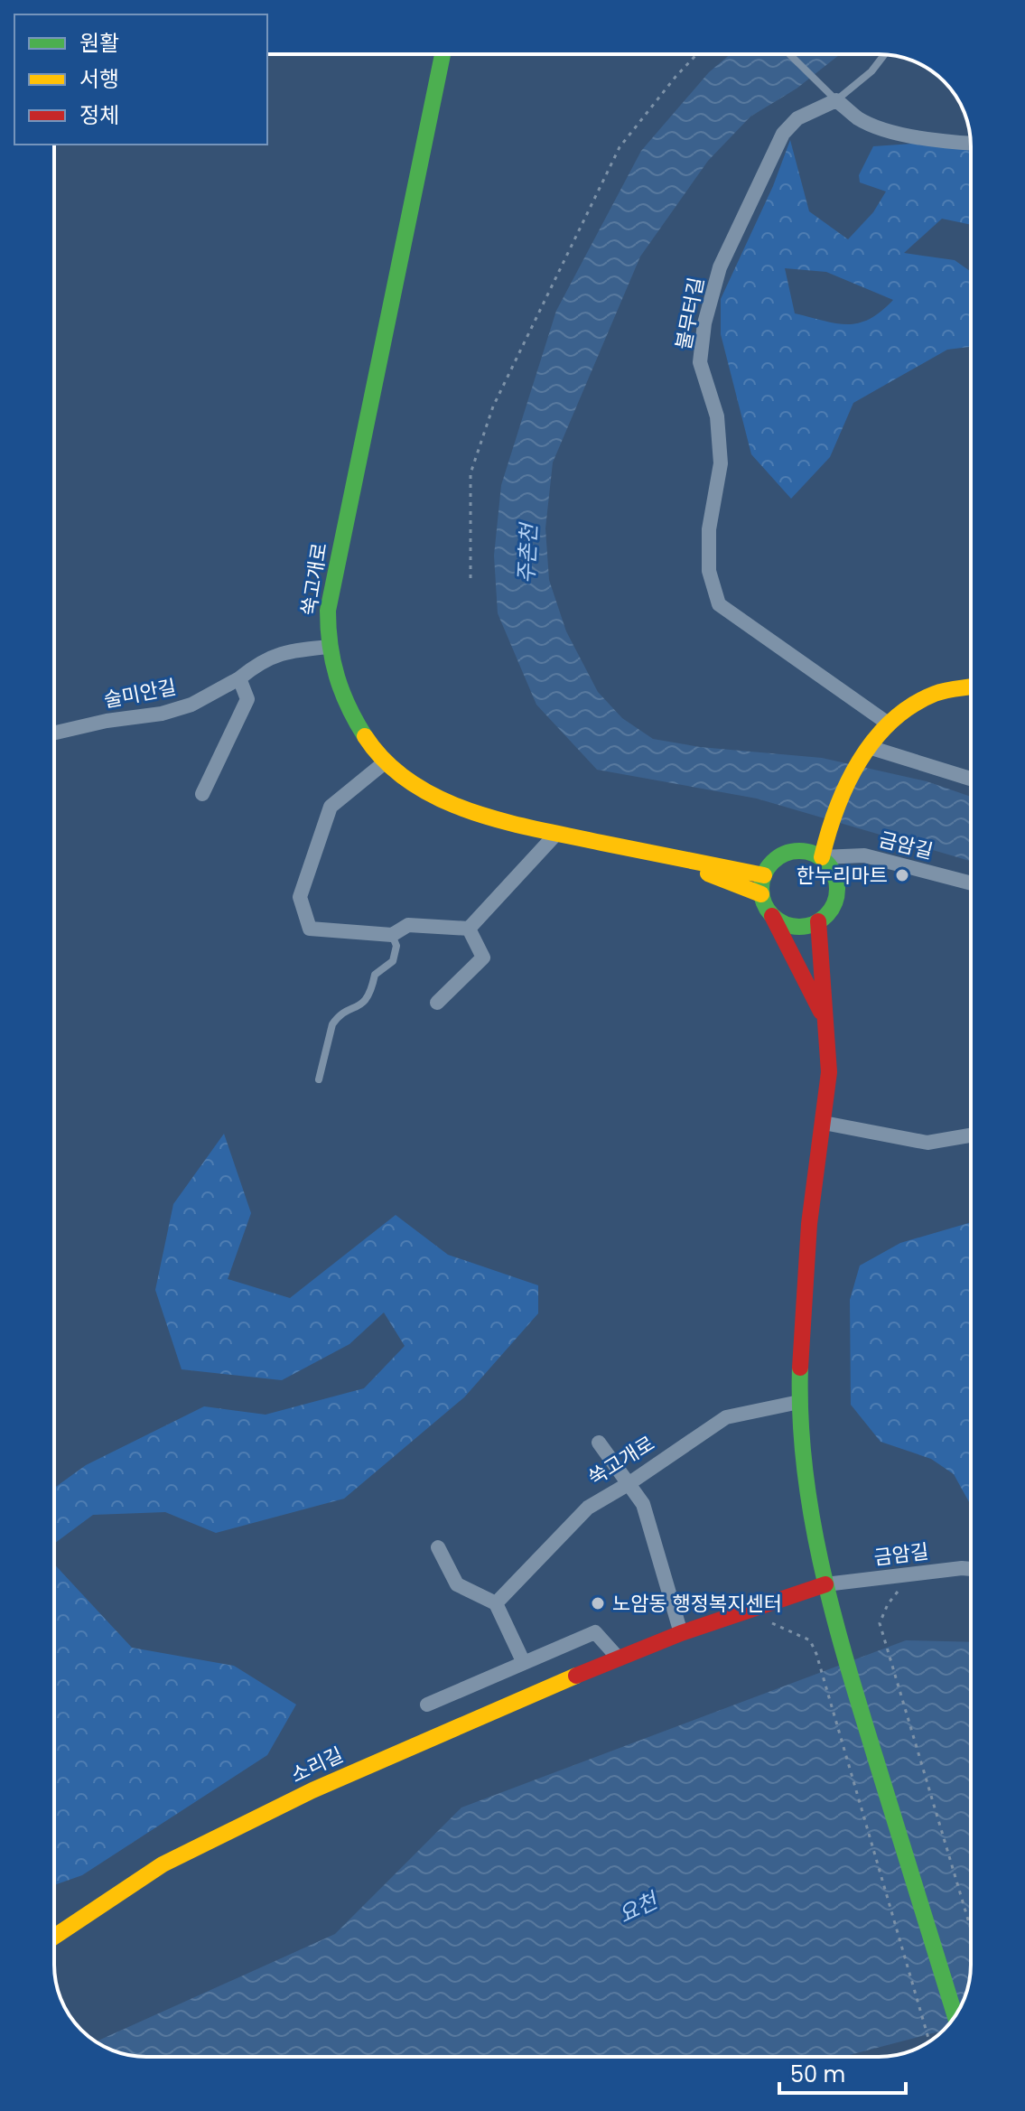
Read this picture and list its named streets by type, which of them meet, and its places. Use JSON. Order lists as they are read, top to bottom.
{
  "streets": {
    "main road": ["쑥고개로", "소리길"],
    "street": ["불무터길", "술미안길", "금암길"]
  },
  "crossings": [
    ["쑥고개로", "술미안길"],
    ["쑥고개로", "금암길"],
    ["금암길", "소리길"]
  ],
  "water": ["주촌천", "요천"],
  "places": ["한누리마트", "노암동 행정복지센터"],
  "legend": ["원활", "서행", "정체"],
  "scale_bar": "50 m"
}
